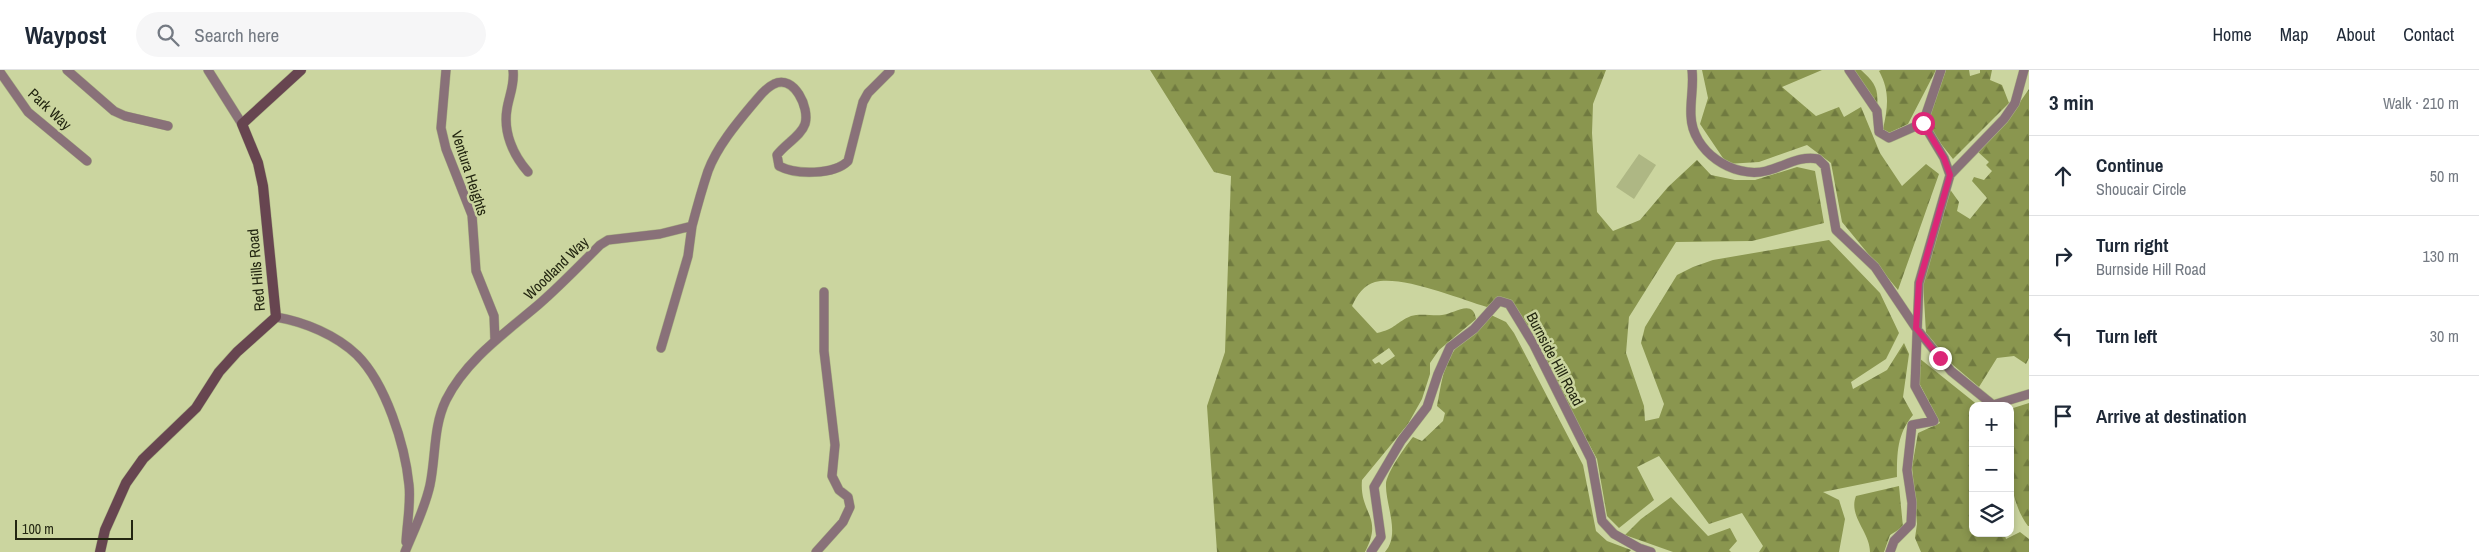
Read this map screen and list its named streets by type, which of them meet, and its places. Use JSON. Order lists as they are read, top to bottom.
{
  "streets": {
    "main road": ["Red Hills Road"],
    "street": [
      "Park Way",
      "Ventura Heights",
      "Woodland Way",
      "Burnside Hill Road"
    ]
  },
  "crossings": [
    ["Ventura Heights", "Woodland Way"]
  ],
  "scale_bar": "100 m",
  "page": {
    "header": "Waypost",
    "search": "Search here",
    "nav": [
      "Home",
      "Map",
      "About",
      "Contact"
    ],
    "heading": ["3 min", "Walk · 210 m"],
    "list": [
      ["Continue", "Shoucair Circle", "50 m"],
      ["Turn right", "Burnside Hill Road", "130 m"],
      ["Turn left", "30 m"],
      "Arrive at destination"
    ],
    "map_buttons": ["+", "−"],
    "scale": "100 m"
  }
}
